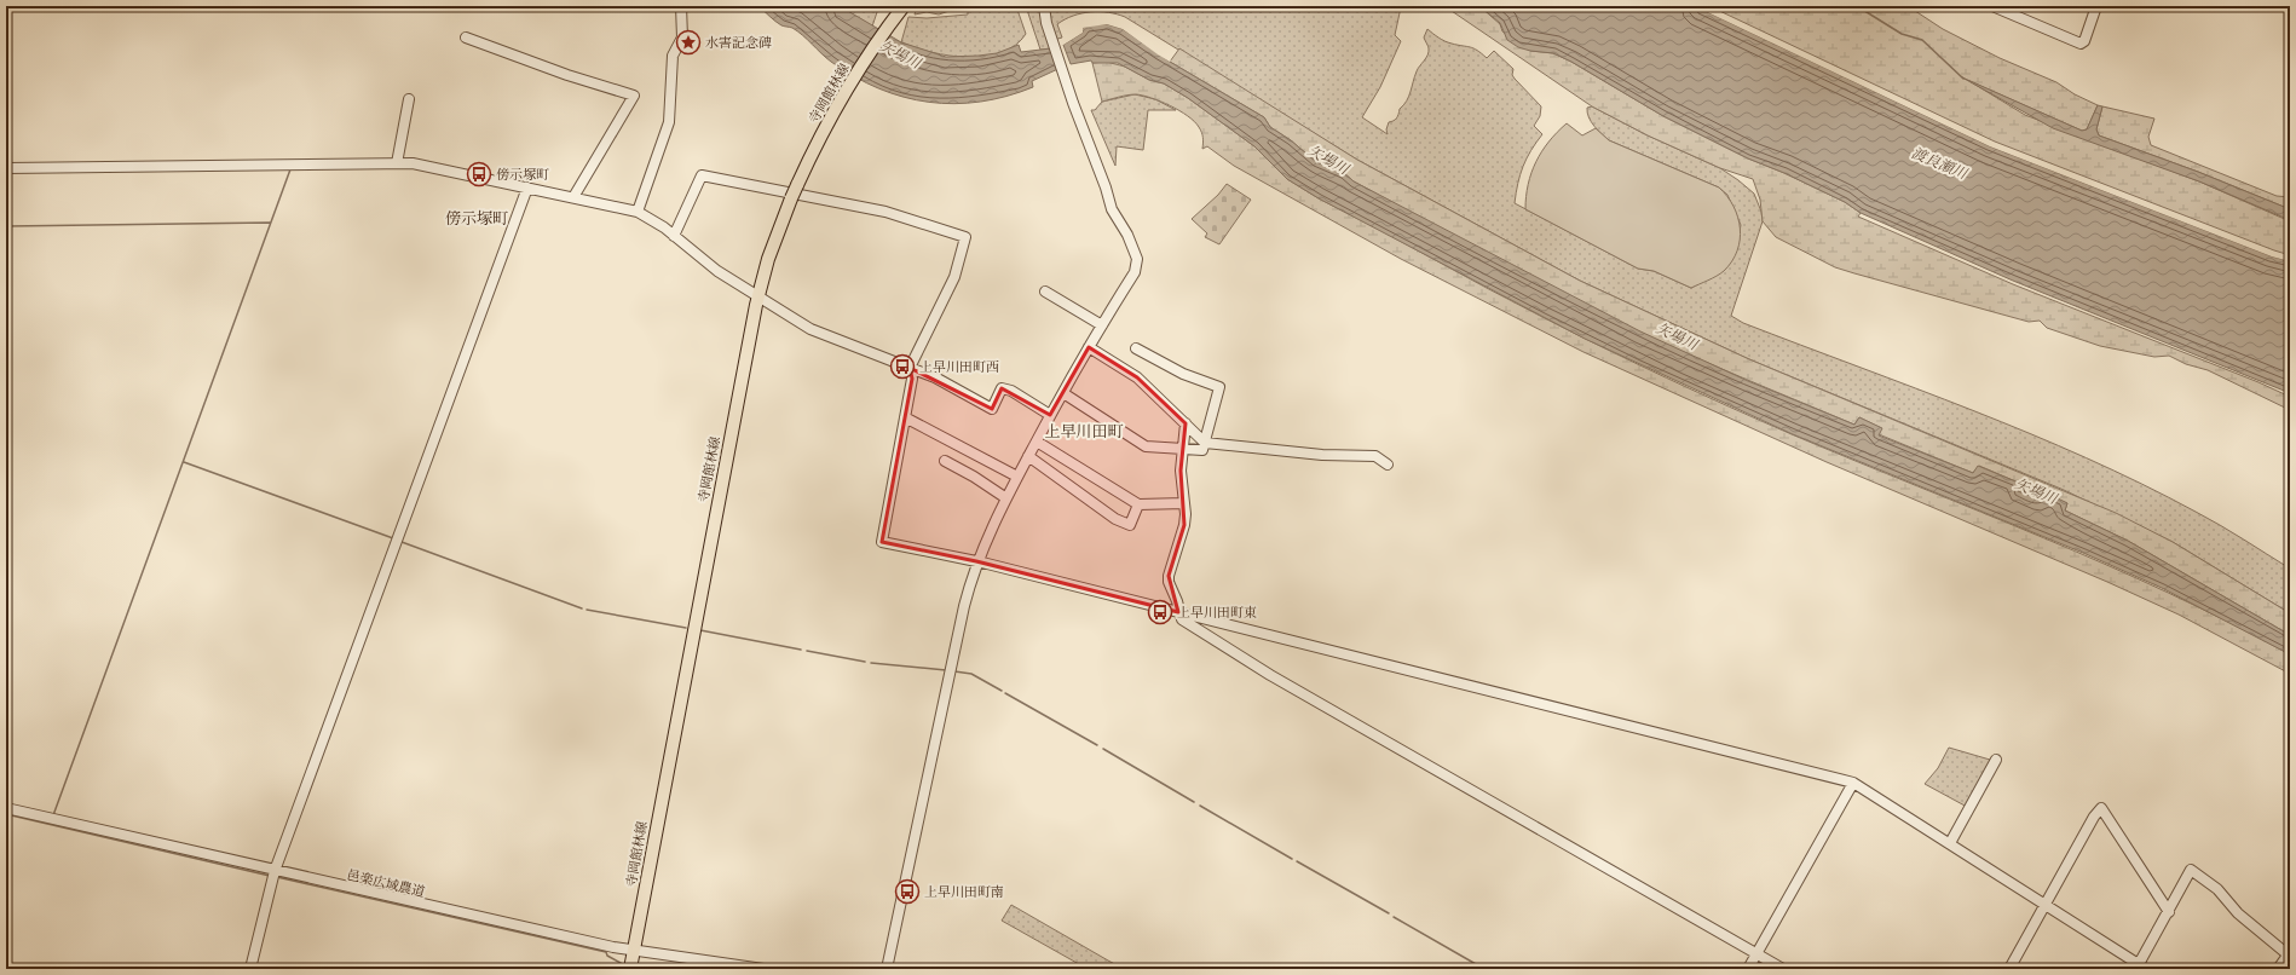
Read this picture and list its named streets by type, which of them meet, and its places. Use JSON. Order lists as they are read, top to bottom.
{
  "streets": {
    "main road": ["寺岡館林線"],
    "street": ["邑楽広域農道"]
  },
  "crossings": [
    ["寺岡館林線", "邑楽広域農道"]
  ],
  "districts": ["傍示塚町", "上早川田町"],
  "water": ["矢場川", "渡良瀬川"],
  "places": {
    "place": ["水害記念碑"],
    "bus stop": [
      "傍示塚町",
      "上早川田町西",
      "上早川田町東",
      "上早川田町南"
    ]
  }
}
